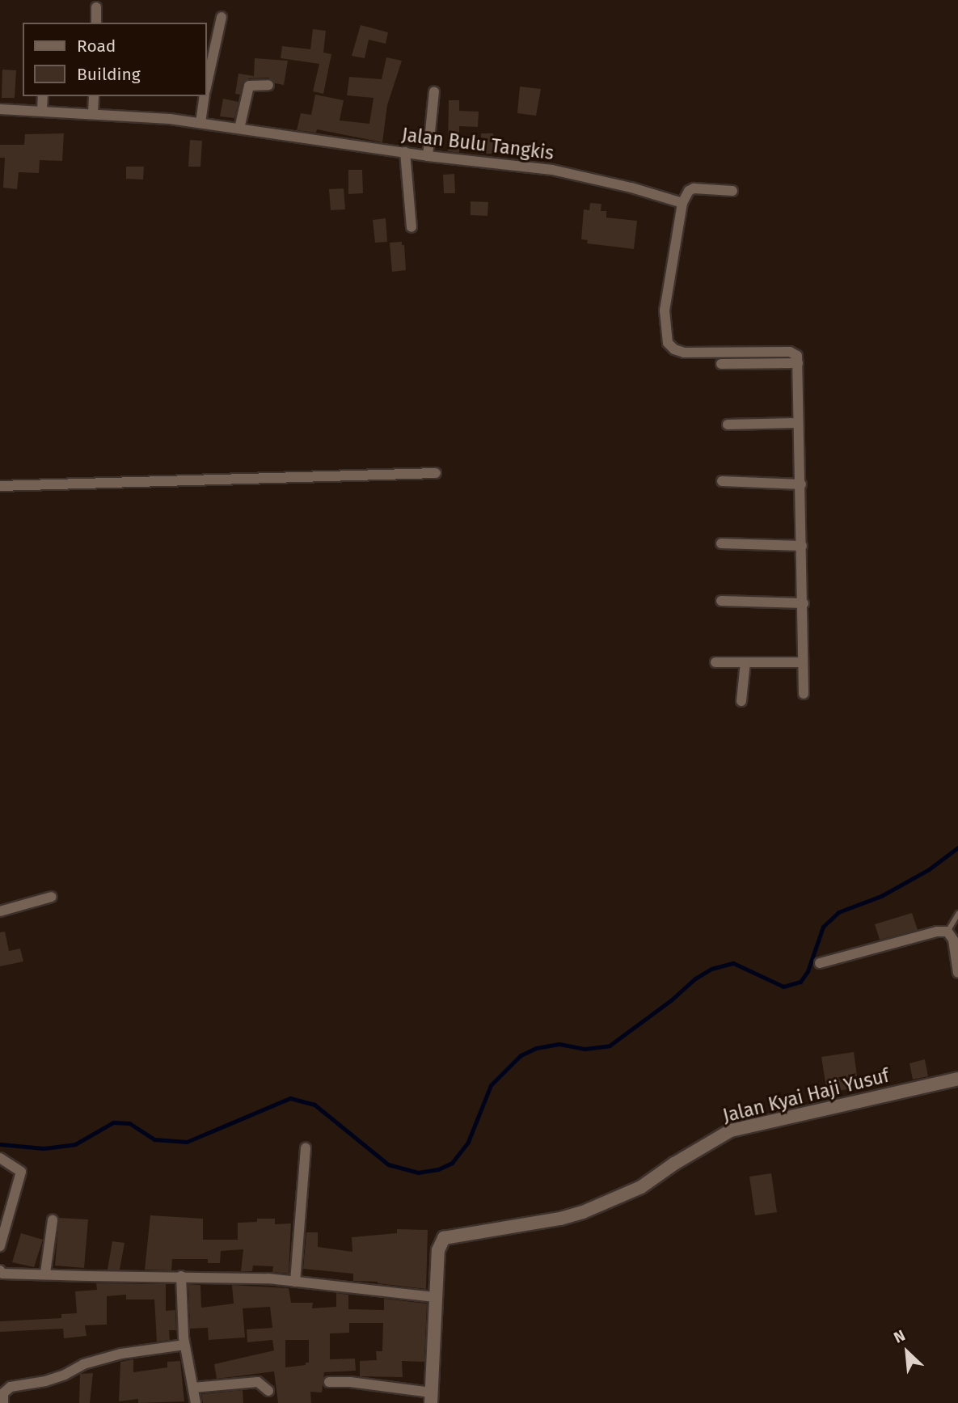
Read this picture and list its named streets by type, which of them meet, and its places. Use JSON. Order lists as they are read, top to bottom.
{
  "streets": {
    "street": ["Jalan Bulu Tangkis", "Jalan Kyai Haji Yusuf"]
  },
  "legend": ["Road", "Building"],
  "north": "top left"
}
